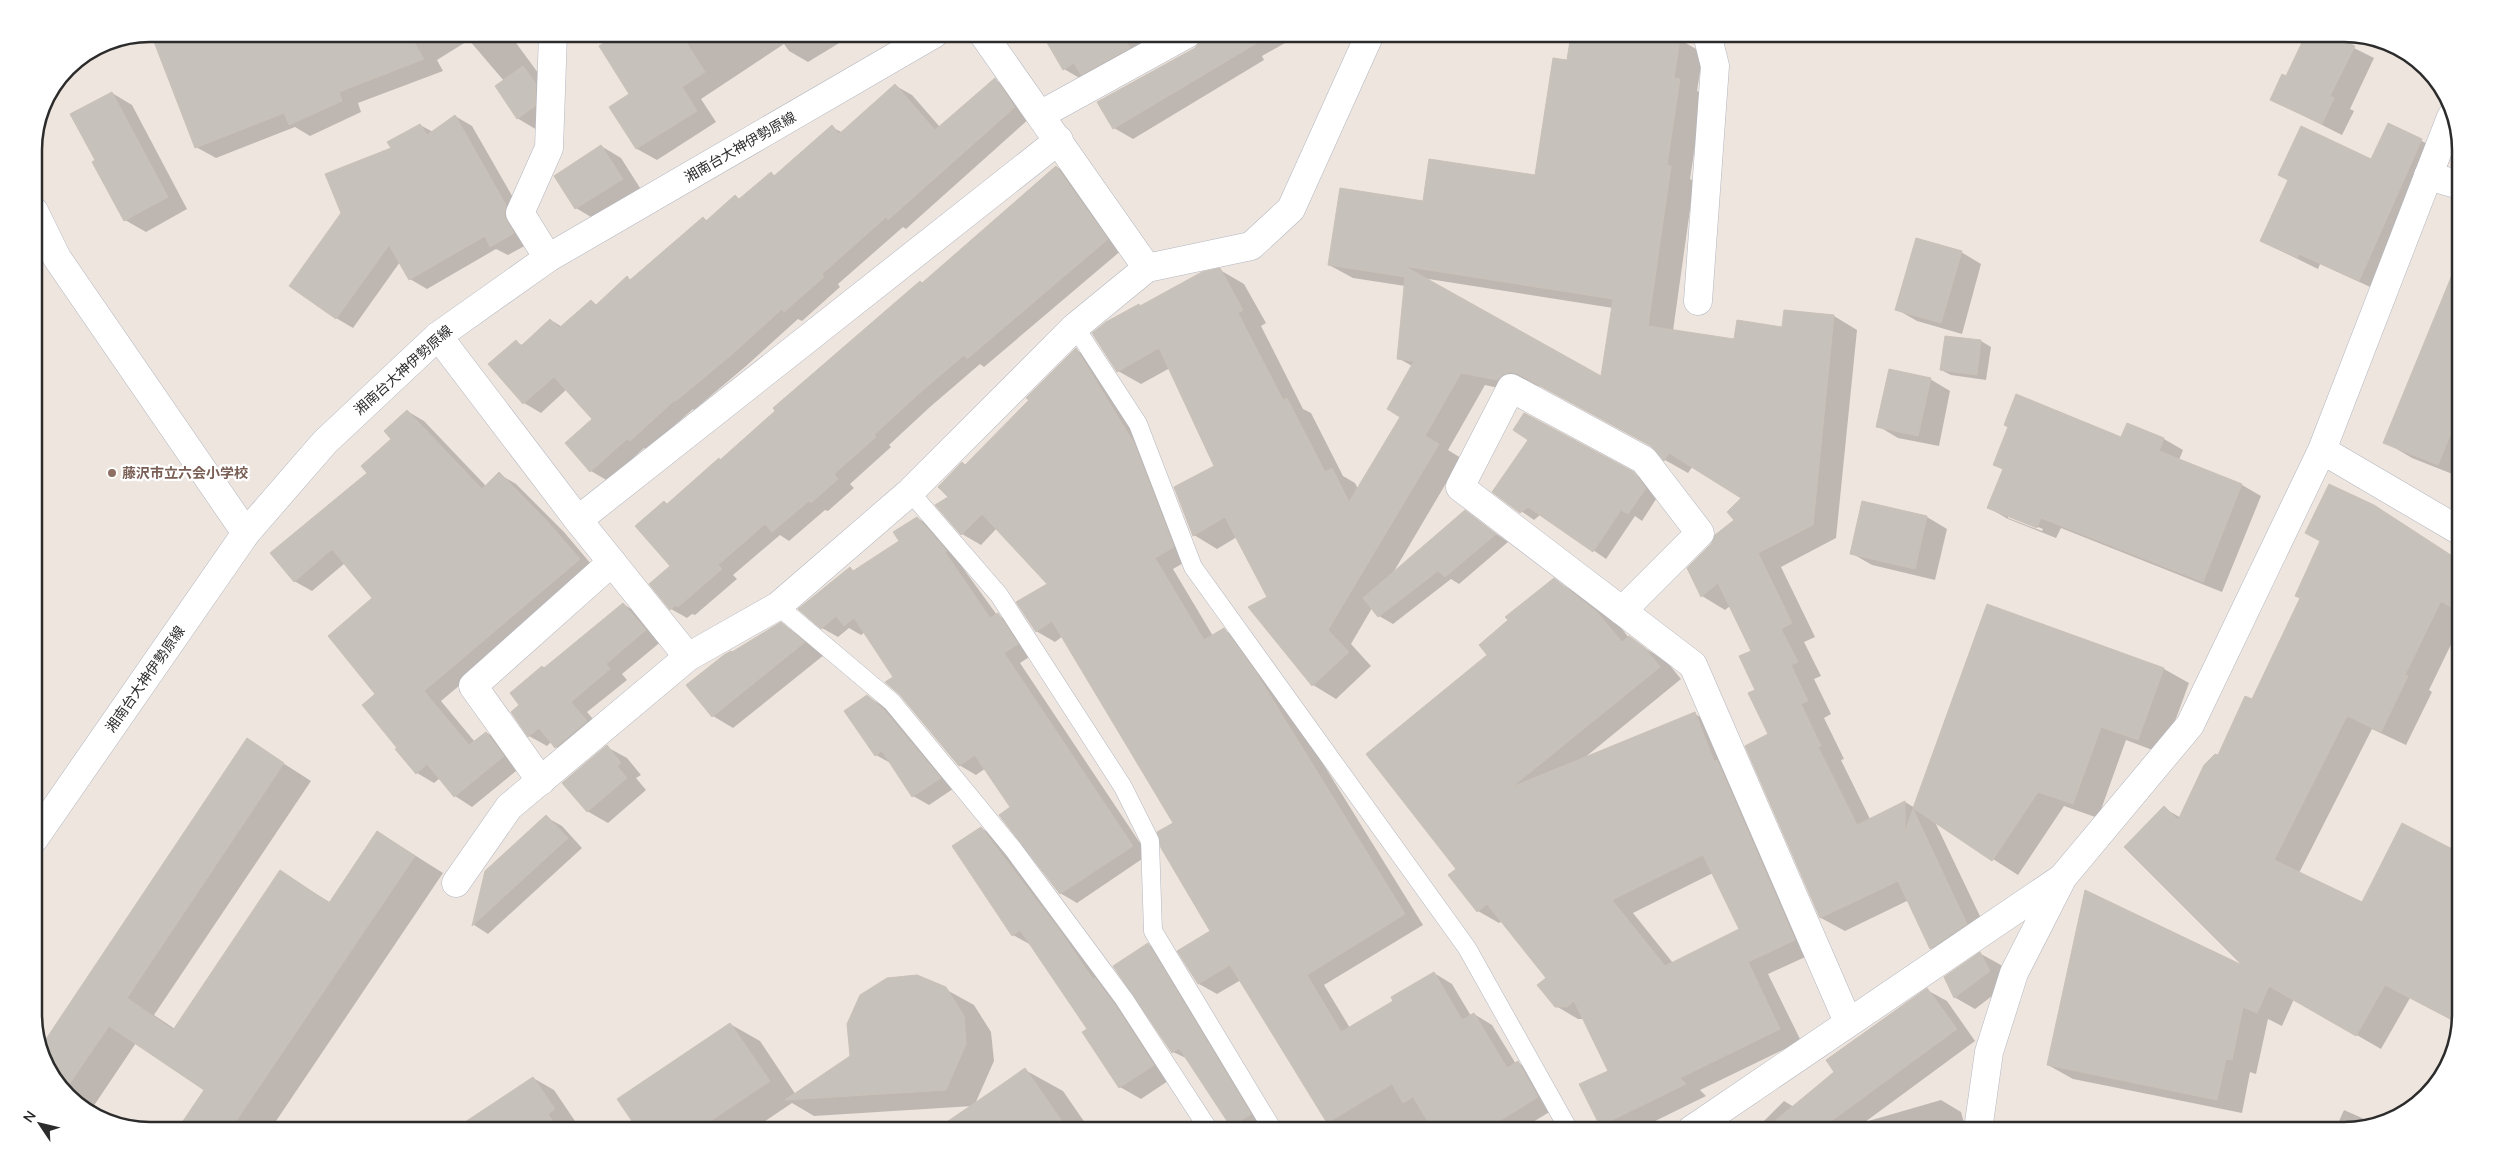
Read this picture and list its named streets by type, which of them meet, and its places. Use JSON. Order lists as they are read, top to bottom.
{
  "streets": {
    "street": ["湘南台大神伊勢原線"]
  },
  "places": ["藤沢市立六会小学校"],
  "north": "top left"
}
